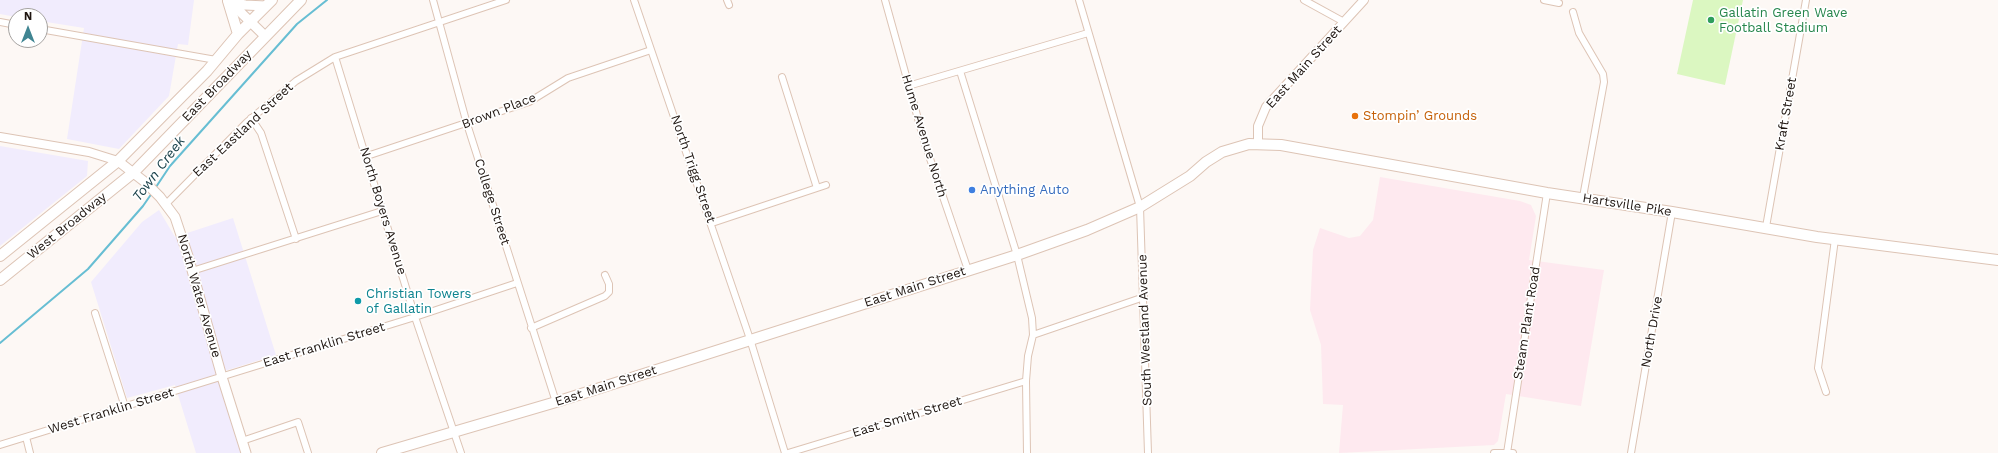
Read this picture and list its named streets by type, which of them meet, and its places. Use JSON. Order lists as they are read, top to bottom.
{
  "streets": {
    "main road": [
      "East Main Street",
      "East Broadway",
      "Hartsville Pike",
      "West Broadway",
      "North Water Avenue"
    ],
    "street": [
      "Brown Place",
      "Kraft Street",
      "East Eastland Street",
      "Hume Avenue North",
      "North Trigg Street",
      "College Street",
      "North Boyers Avenue",
      "Steam Plant Road",
      "South Westland Avenue",
      "North Drive",
      "East Franklin Street",
      "West Franklin Street",
      "East Smith Street"
    ]
  },
  "crossings": [
    ["East Main Street", "Hume Avenue North"],
    ["East Main Street", "North Trigg Street"],
    ["East Main Street", "College Street"],
    ["East Main Street", "Hartsville Pike"],
    ["East Main Street", "North Boyers Avenue"],
    ["East Main Street", "South Westland Avenue"],
    ["East Broadway", "West Broadway"],
    ["East Broadway", "North Water Avenue"],
    ["Brown Place", "North Trigg Street"],
    ["Brown Place", "College Street"],
    ["Brown Place", "North Boyers Avenue"],
    ["Kraft Street", "Hartsville Pike"],
    ["East Eastland Street", "College Street"],
    ["East Eastland Street", "North Boyers Avenue"],
    ["East Eastland Street", "North Water Avenue"],
    ["College Street", "East Franklin Street"],
    ["Hartsville Pike", "Steam Plant Road"],
    ["Hartsville Pike", "North Drive"],
    ["North Boyers Avenue", "East Franklin Street"],
    ["West Broadway", "North Water Avenue"],
    ["North Water Avenue", "East Franklin Street"],
    ["North Water Avenue", "West Franklin Street"],
    ["East Franklin Street", "West Franklin Street"]
  ],
  "water": ["Town Creek"],
  "places": [
    "Gallatin Green Wave Football Stadium",
    "Stompin’ Grounds",
    "Anything Auto",
    "Christian Towers of Gallatin"
  ],
  "north": "top"
}
